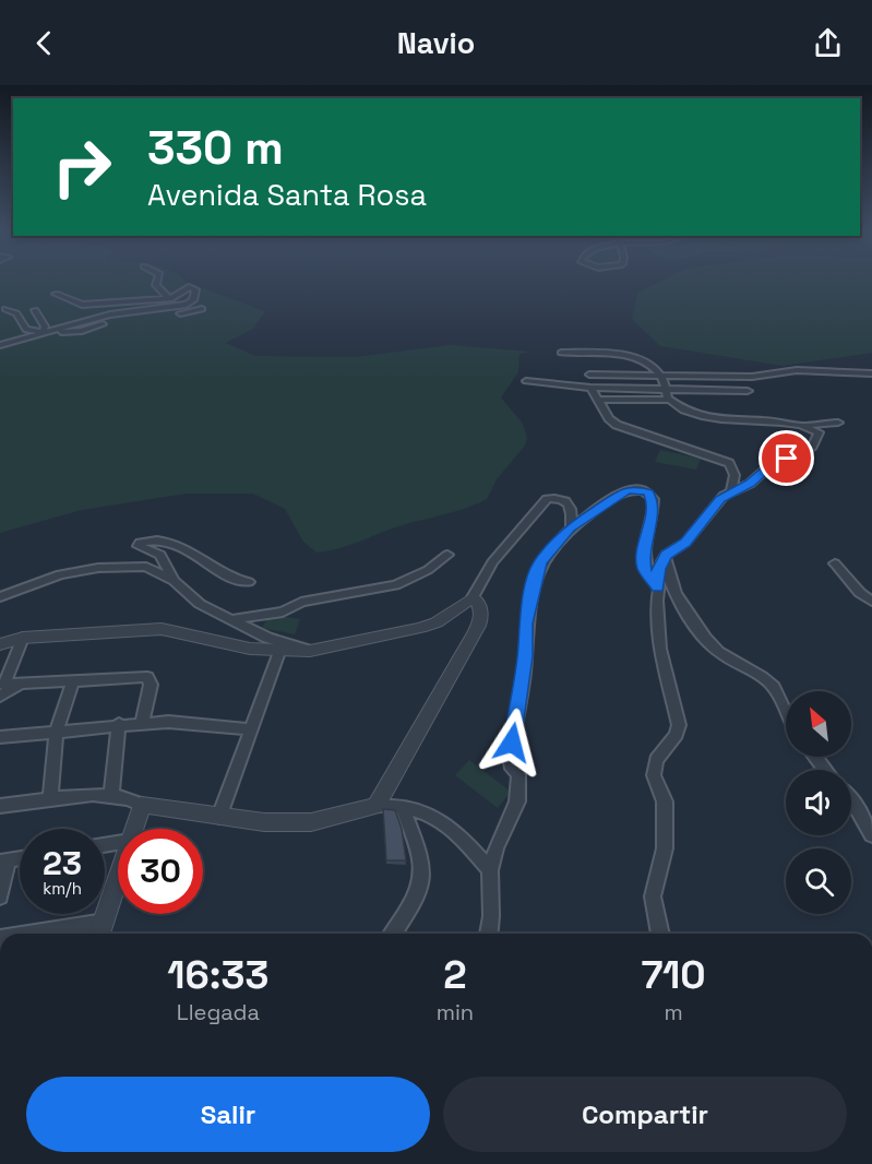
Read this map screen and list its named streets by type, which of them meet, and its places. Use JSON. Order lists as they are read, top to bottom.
{
  "north": "top left",
  "page": {
    "header": "Navio",
    "turn": ["330 m", "Avenida Santa Rosa"],
    "speed": "23 km/h",
    "limit": "30",
    "eta": [
      "16:33",
      "Llegada",
      "2",
      "min",
      "710",
      "m"
    ],
    "buttons": ["Salir", "Compartir"]
  }
}
